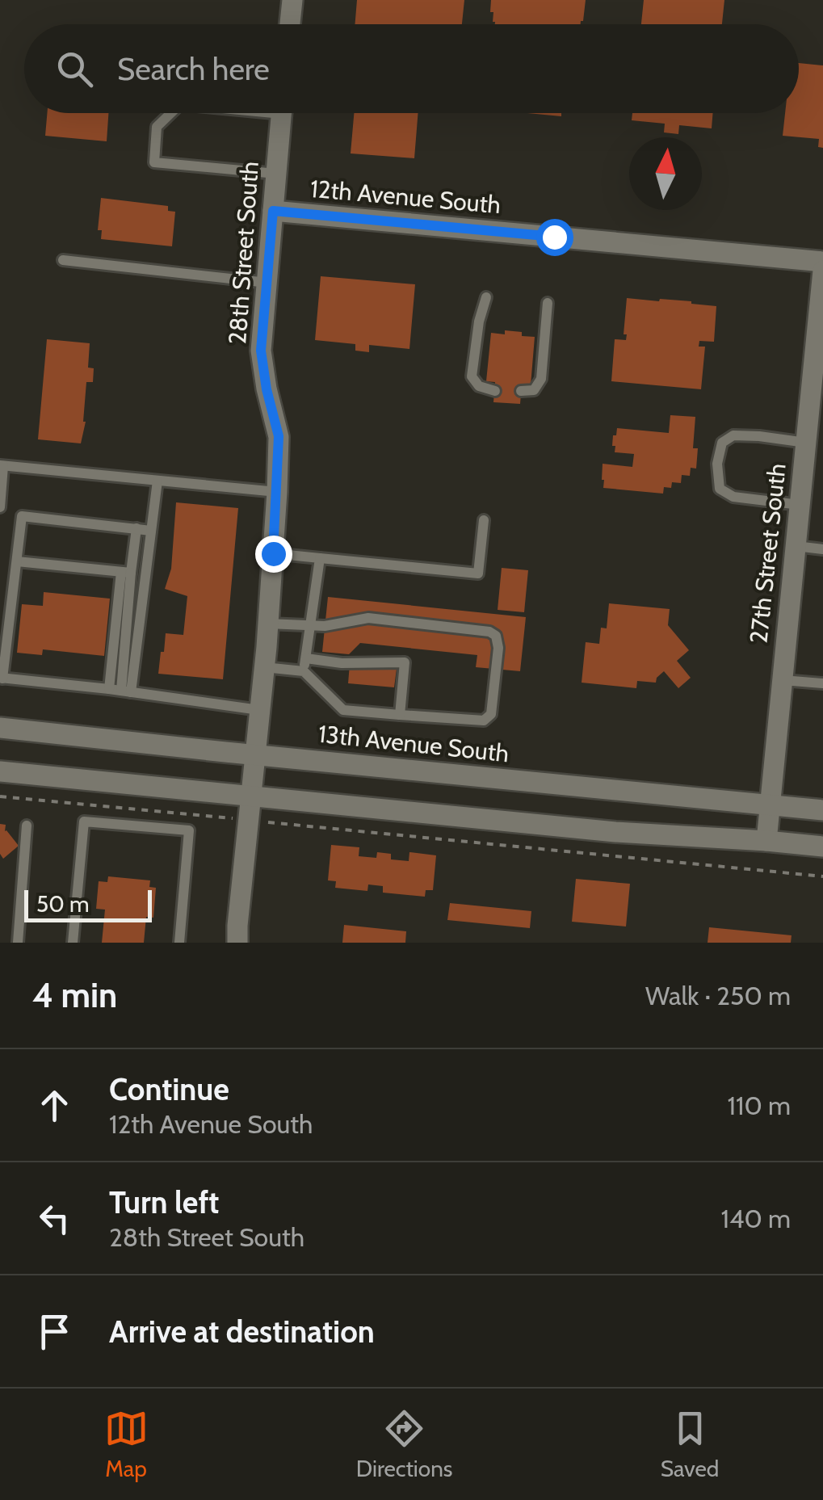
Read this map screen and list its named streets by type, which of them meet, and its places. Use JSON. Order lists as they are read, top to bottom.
{
  "streets": {
    "street": [
      "12th Avenue South",
      "28th Street South",
      "27th Street South",
      "13th Avenue South"
    ]
  },
  "crossings": [
    ["12th Avenue South", "28th Street South"],
    ["28th Street South", "13th Avenue South"],
    ["27th Street South", "13th Avenue South"]
  ],
  "scale_bar": "50 m",
  "north": "top",
  "page": {
    "search": "Search here",
    "scale": "50 m",
    "heading": ["4 min", "Walk · 250 m"],
    "list": [
      ["Continue", "12th Avenue South", "110 m"],
      ["Turn left", "28th Street South", "140 m"],
      "Arrive at destination"
    ],
    "nav": ["Map", "Directions", "Saved"]
  }
}
